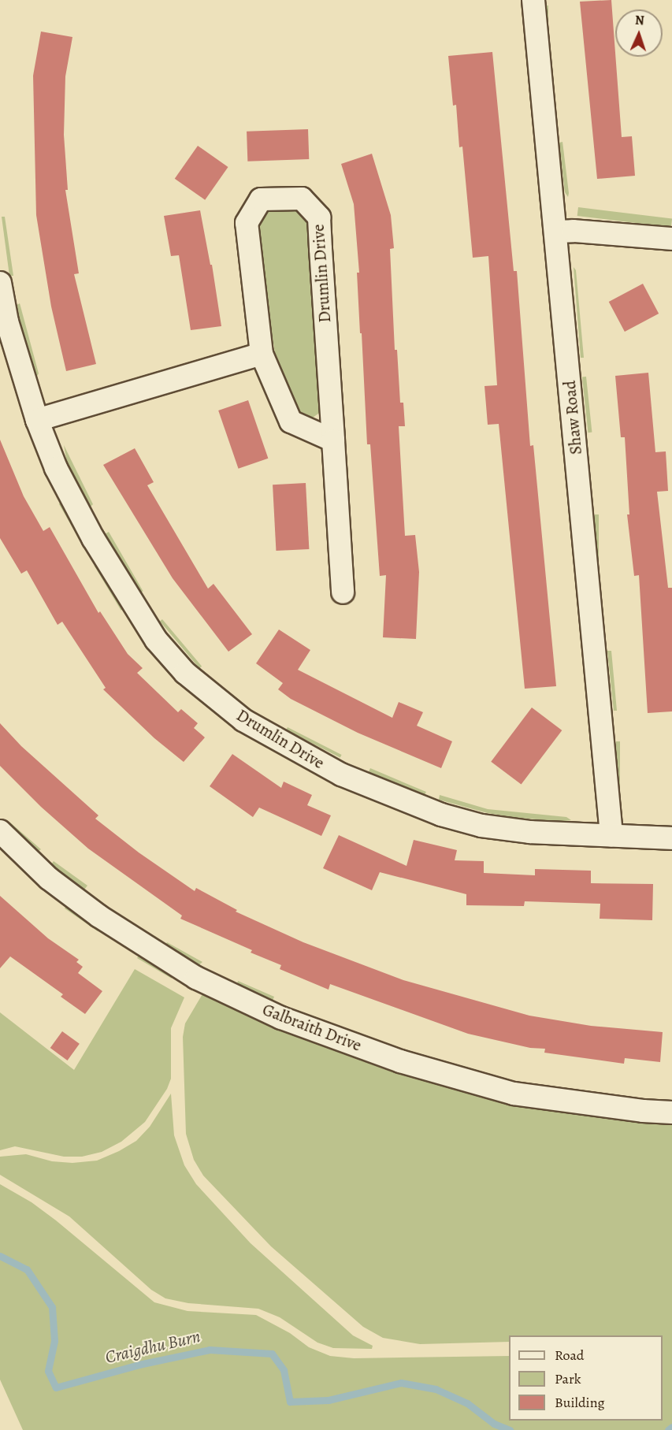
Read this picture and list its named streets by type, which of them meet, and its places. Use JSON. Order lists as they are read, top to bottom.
{
  "streets": {
    "street": ["Drumlin Drive", "Shaw Road", "Galbraith Drive"]
  },
  "crossings": [
    ["Drumlin Drive", "Shaw Road"]
  ],
  "water": ["Craigdhu Burn"],
  "legend": ["Road", "Park", "Building"],
  "north": "top"
}
